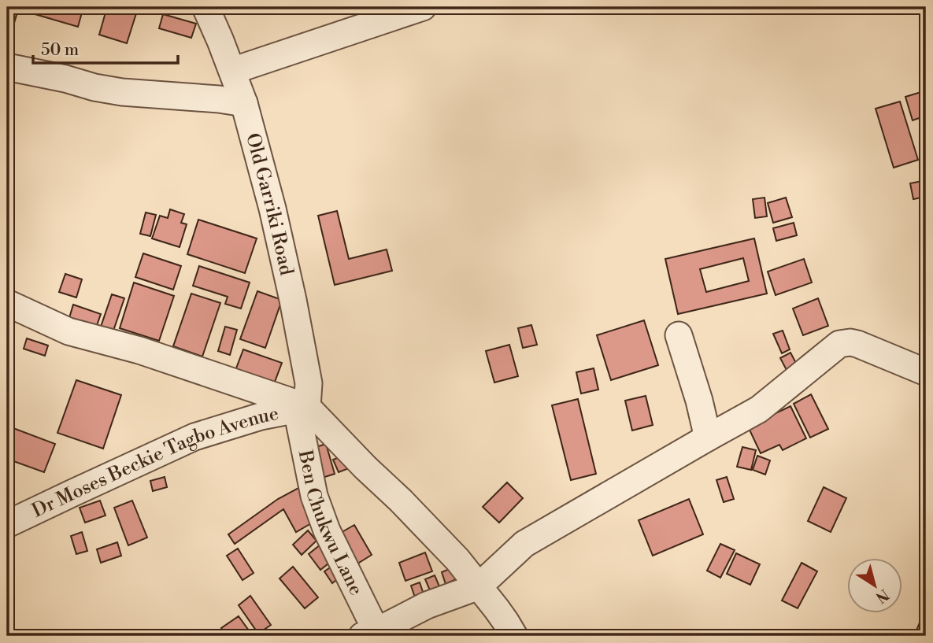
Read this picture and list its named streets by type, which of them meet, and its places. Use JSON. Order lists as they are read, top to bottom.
{
  "streets": {
    "street": ["Old Garriki Road", "Dr Moses Beckie Tagbo Avenue", "Ben Chukwu Lane"]
  },
  "crossings": [
    ["Old Garriki Road", "Dr Moses Beckie Tagbo Avenue"],
    ["Old Garriki Road", "Ben Chukwu Lane"],
    ["Dr Moses Beckie Tagbo Avenue", "Ben Chukwu Lane"]
  ],
  "scale_bar": "50 m",
  "north": "bottom right"
}
